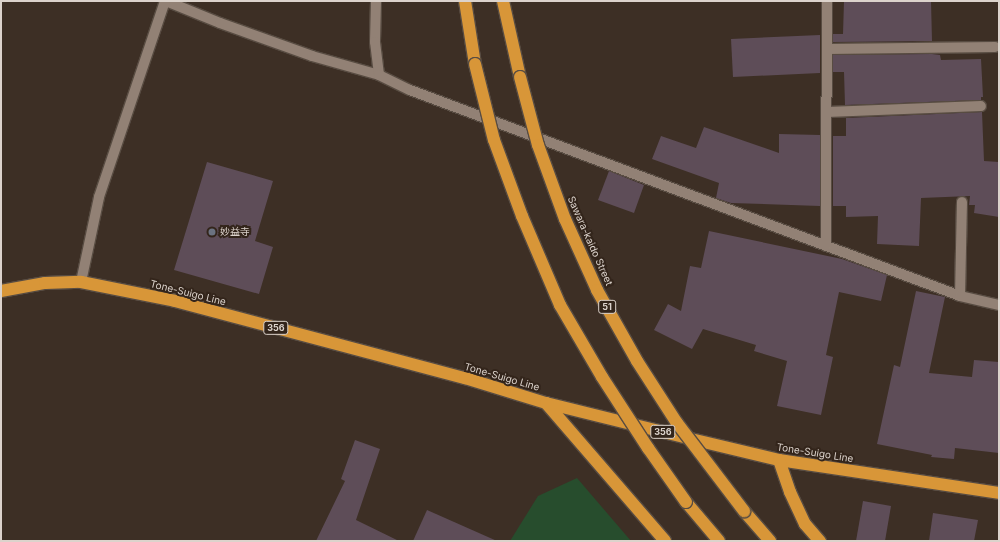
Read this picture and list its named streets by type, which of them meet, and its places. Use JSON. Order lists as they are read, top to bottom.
{
  "streets": {
    "highway": [
      "Sawara-kaido Street",
      "Tone-Suigo Line",
      "51",
      "356"
    ]
  },
  "places": ["妙益寺"]
}
